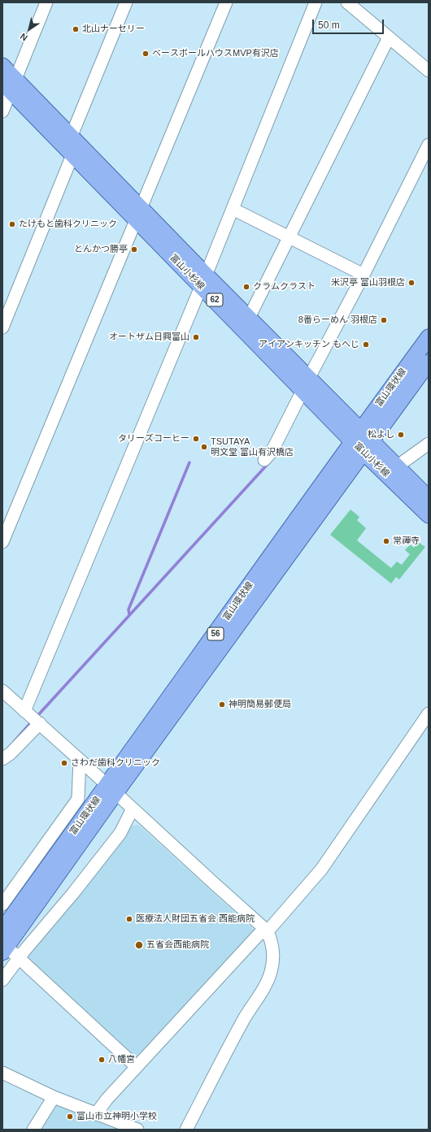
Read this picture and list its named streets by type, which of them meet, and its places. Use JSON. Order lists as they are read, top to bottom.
{
  "streets": {
    "main road": [
      "富山小杉線",
      "62",
      "富山環状線",
      "56"
    ]
  },
  "crossings": [
    ["富山小杉線", "富山環状線"]
  ],
  "places": [
    "北山ナーセリー",
    "ベースボールハウスMVP有沢店",
    "たけもと歯科クリニック",
    "とんかつ勝亭",
    "米沢亭 富山羽根店",
    "クラムクラスト",
    "8番らーめん 羽根店",
    "オートザム日興富山",
    "アイアンキッチン もへじ",
    "松よし",
    "タリーズコーヒー",
    "TSUTAYA 明文堂 富山有沢橋店",
    "常禪寺",
    "神明簡易郵便局",
    "さわだ歯科クリニック",
    "医療法人財団五省会 西能病院",
    "五省会西能病院",
    "八幡宮",
    "富山市立神明小学校"
  ],
  "scale_bar": "50 m",
  "north": "bottom left"
}
